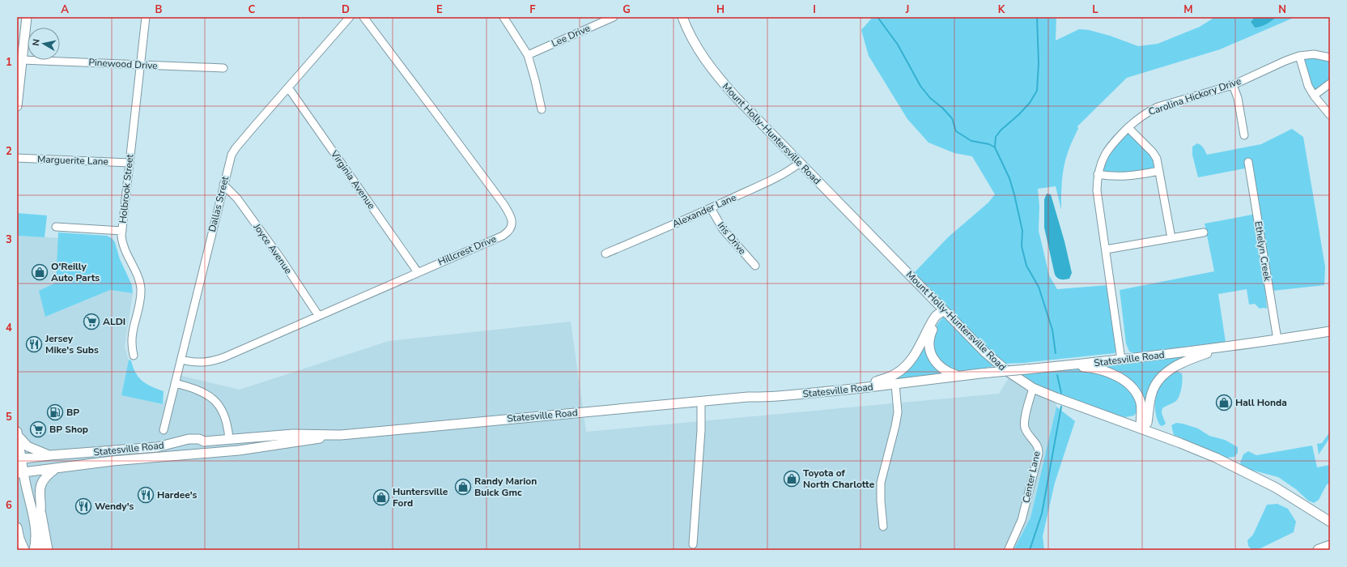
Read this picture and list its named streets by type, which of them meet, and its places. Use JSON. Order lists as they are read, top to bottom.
{
  "streets": {
    "main road": ["Mount Holly-Huntersville Road", "Statesville Road"],
    "street": [
      "Lee Drive",
      "Pinewood Drive",
      "Carolina Hickory Drive",
      "Marguerite Lane",
      "Virginia Avenue",
      "Holbrook Street",
      "Dallas Street",
      "Alexander Lane",
      "Iris Drive",
      "Joyce Avenue",
      "Hillcrest Drive",
      "Ethelyn Creek",
      "Center Lane"
    ]
  },
  "crossings": [
    ["Pinewood Drive", "Holbrook Street"],
    ["Carolina Hickory Drive", "Statesville Road"],
    ["Mount Holly-Huntersville Road", "Alexander Lane"],
    ["Mount Holly-Huntersville Road", "Center Lane"],
    ["Marguerite Lane", "Holbrook Street"],
    ["Virginia Avenue", "Dallas Street"],
    ["Virginia Avenue", "Hillcrest Drive"],
    ["Dallas Street", "Joyce Avenue"],
    ["Dallas Street", "Hillcrest Drive"],
    ["Alexander Lane", "Iris Drive"],
    ["Joyce Avenue", "Hillcrest Drive"],
    ["Ethelyn Creek", "Statesville Road"]
  ],
  "places": {
    "shop": [
      "O'Reilly Auto Parts",
      "Hall Honda",
      "Toyota of North Charlotte",
      "Randy Marion Buick Gmc",
      "Huntersville Ford"
    ],
    "supermarket": ["ALDI", "BP Shop"],
    "restaurant": ["Jersey Mike's Subs", "Hardee's", "Wendy's"],
    "fuel station": ["BP"]
  },
  "north": "left",
  "grid": {
    "columns": [
      "A",
      "B",
      "C",
      "D",
      "E",
      "F",
      "G",
      "H",
      "I",
      "J",
      "K",
      "L",
      "M",
      "N"
    ],
    "rows": [
      "1",
      "2",
      "3",
      "4",
      "5",
      "6"
    ]
  }
}
